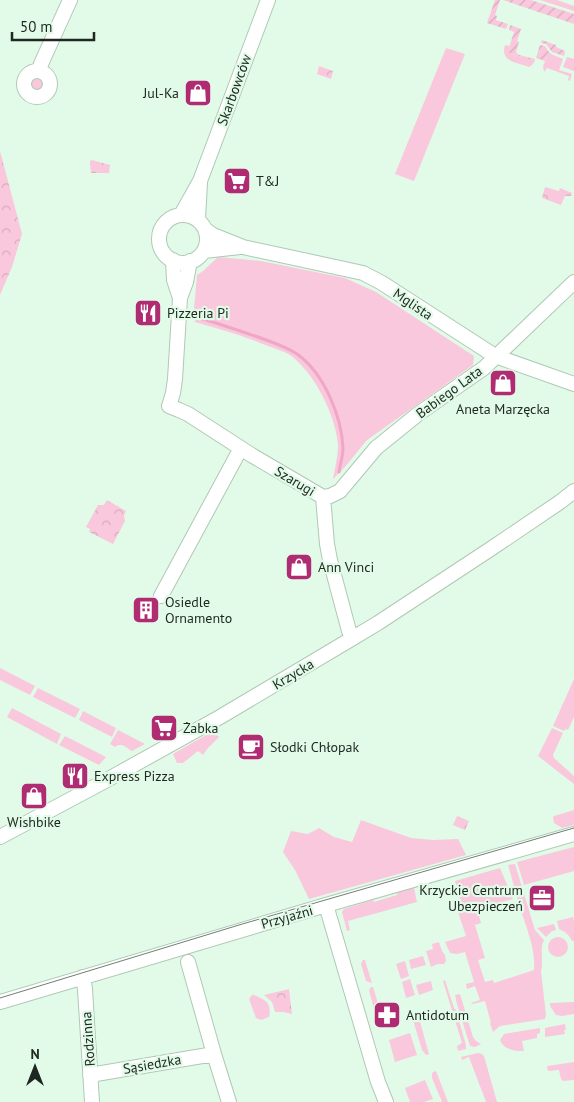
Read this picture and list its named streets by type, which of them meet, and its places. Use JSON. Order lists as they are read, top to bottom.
{
  "streets": {
    "street": [
      "Skarbowców",
      "Mglista",
      "Babiego Lata",
      "Szarugi",
      "Krzycka",
      "Przyjaźni",
      "Rodzinna",
      "Sąsiedzka"
    ]
  },
  "crossings": [
    ["Skarbowców", "Mglista"],
    ["Mglista", "Babiego Lata"],
    ["Babiego Lata", "Szarugi"],
    ["Szarugi", "Krzycka"],
    ["Przyjaźni", "Rodzinna"],
    ["Rodzinna", "Sąsiedzka"]
  ],
  "places": {
    "shop": [
      "Jul-Ka",
      "Aneta Marzęcka",
      "Ann Vinci",
      "Wishbike"
    ],
    "supermarket": ["T&J", "Żabka"],
    "restaurant": ["Pizzeria Pi", "Express Pizza"],
    "building": ["Osiedle Ornamento"],
    "cafe": ["Słodki Chłopak"],
    "office": ["Krzyckie Centrum Ubezpieczeń"],
    "pharmacy": ["Antidotum"]
  },
  "scale_bar": "50 m",
  "north": "top"
}
